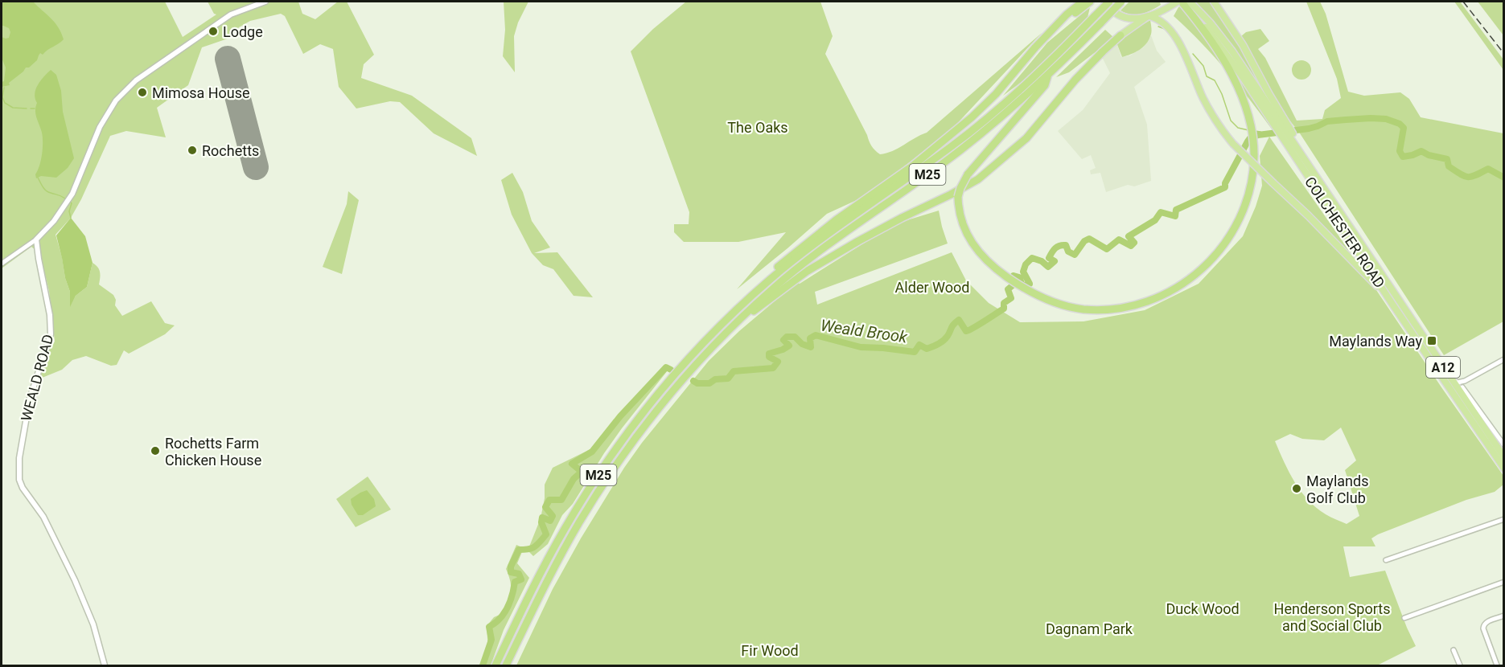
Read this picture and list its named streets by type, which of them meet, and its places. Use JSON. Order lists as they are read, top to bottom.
{
  "streets": {
    "highway": ["M25", "COLCHESTER ROAD", "A12"],
    "street": ["WEALD ROAD"]
  },
  "crossings": [
    ["M25", "COLCHESTER ROAD"],
    ["COLCHESTER ROAD", "A12"]
  ],
  "water": ["Weald Brook"],
  "parks": [
    "The Oaks",
    "Alder Wood",
    "Duck Wood",
    "Henderson Sports and Social Club",
    "Dagnam Park",
    "Fir Wood"
  ],
  "places": {
    "other": [
      "Lodge",
      "Mimosa House",
      "Rochetts",
      "Rochetts Farm Chicken House",
      "Maylands Golf Club"
    ],
    "transit": ["Maylands Way"]
  }
}
